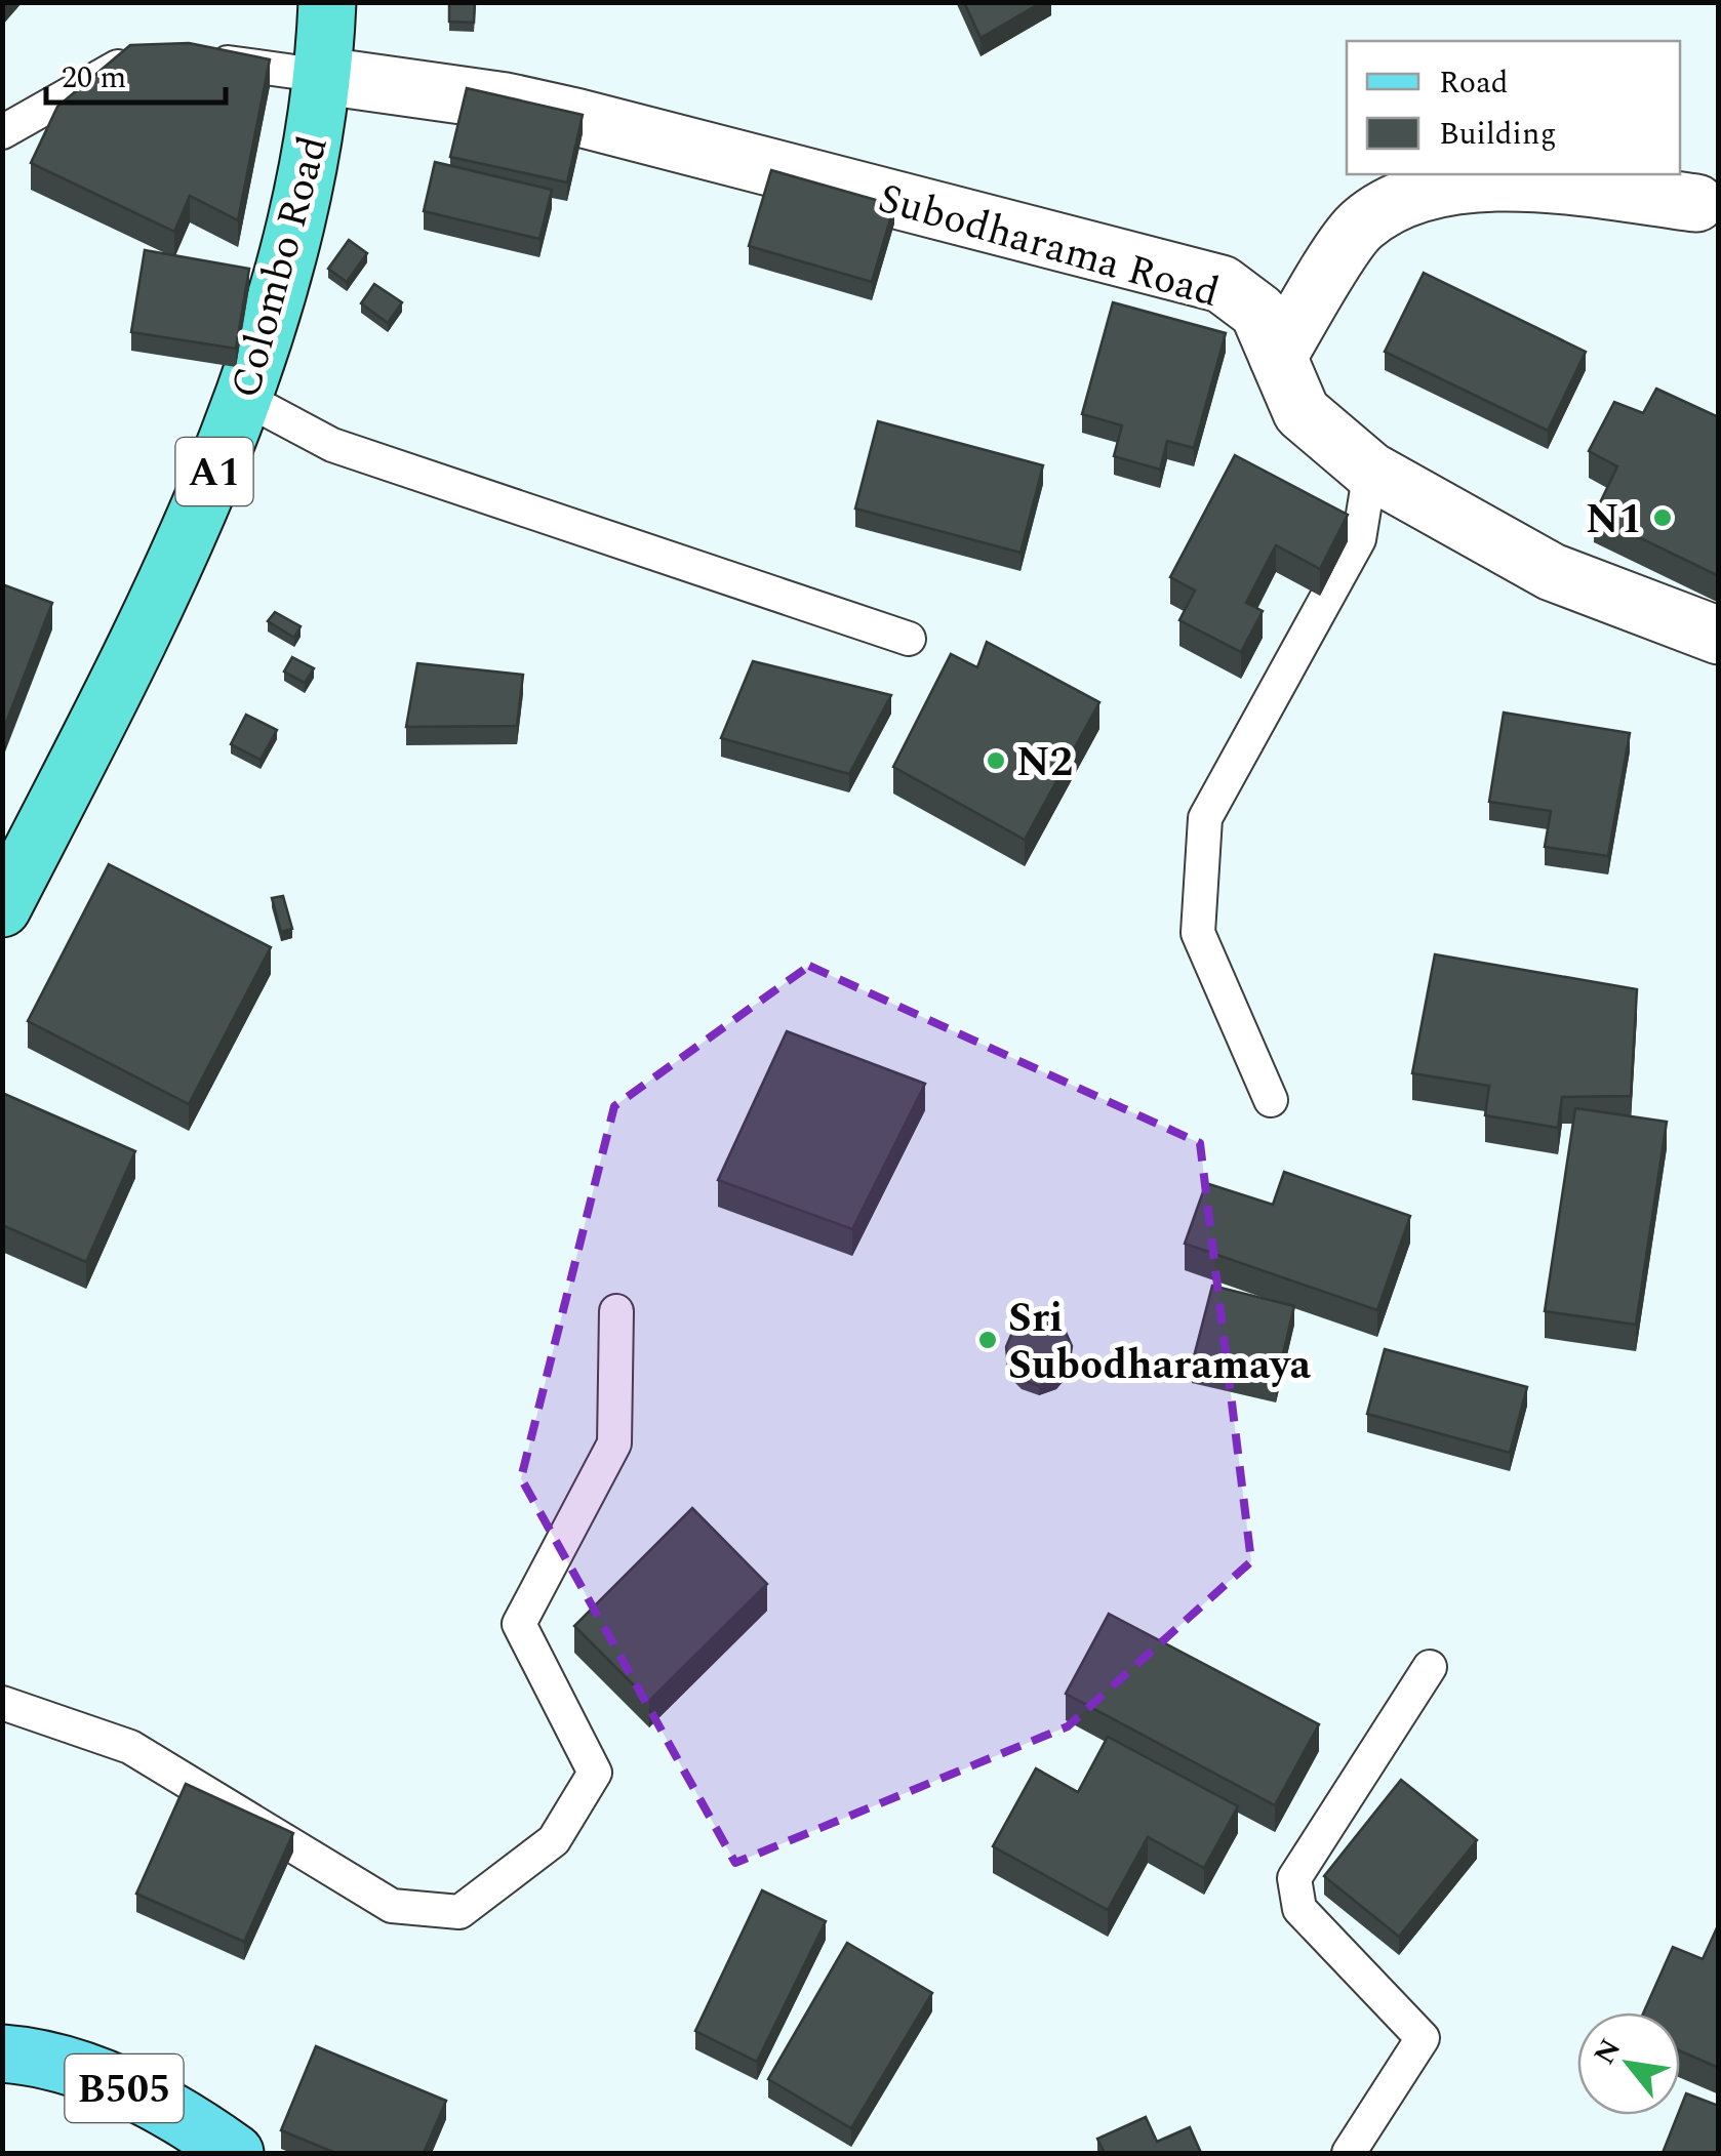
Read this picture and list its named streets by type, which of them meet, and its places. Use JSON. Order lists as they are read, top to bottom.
{
  "streets": {
    "highway": ["Colombo Road", "A1"],
    "main road": ["B505"],
    "street": ["Subodharama Road"]
  },
  "crossings": [
    ["Subodharama Road", "Colombo Road"]
  ],
  "places": ["N1", "N2", "Sri Subodharamaya"],
  "legend": ["Road", "Building"],
  "scale_bar": "20 m",
  "north": "top left"
}
